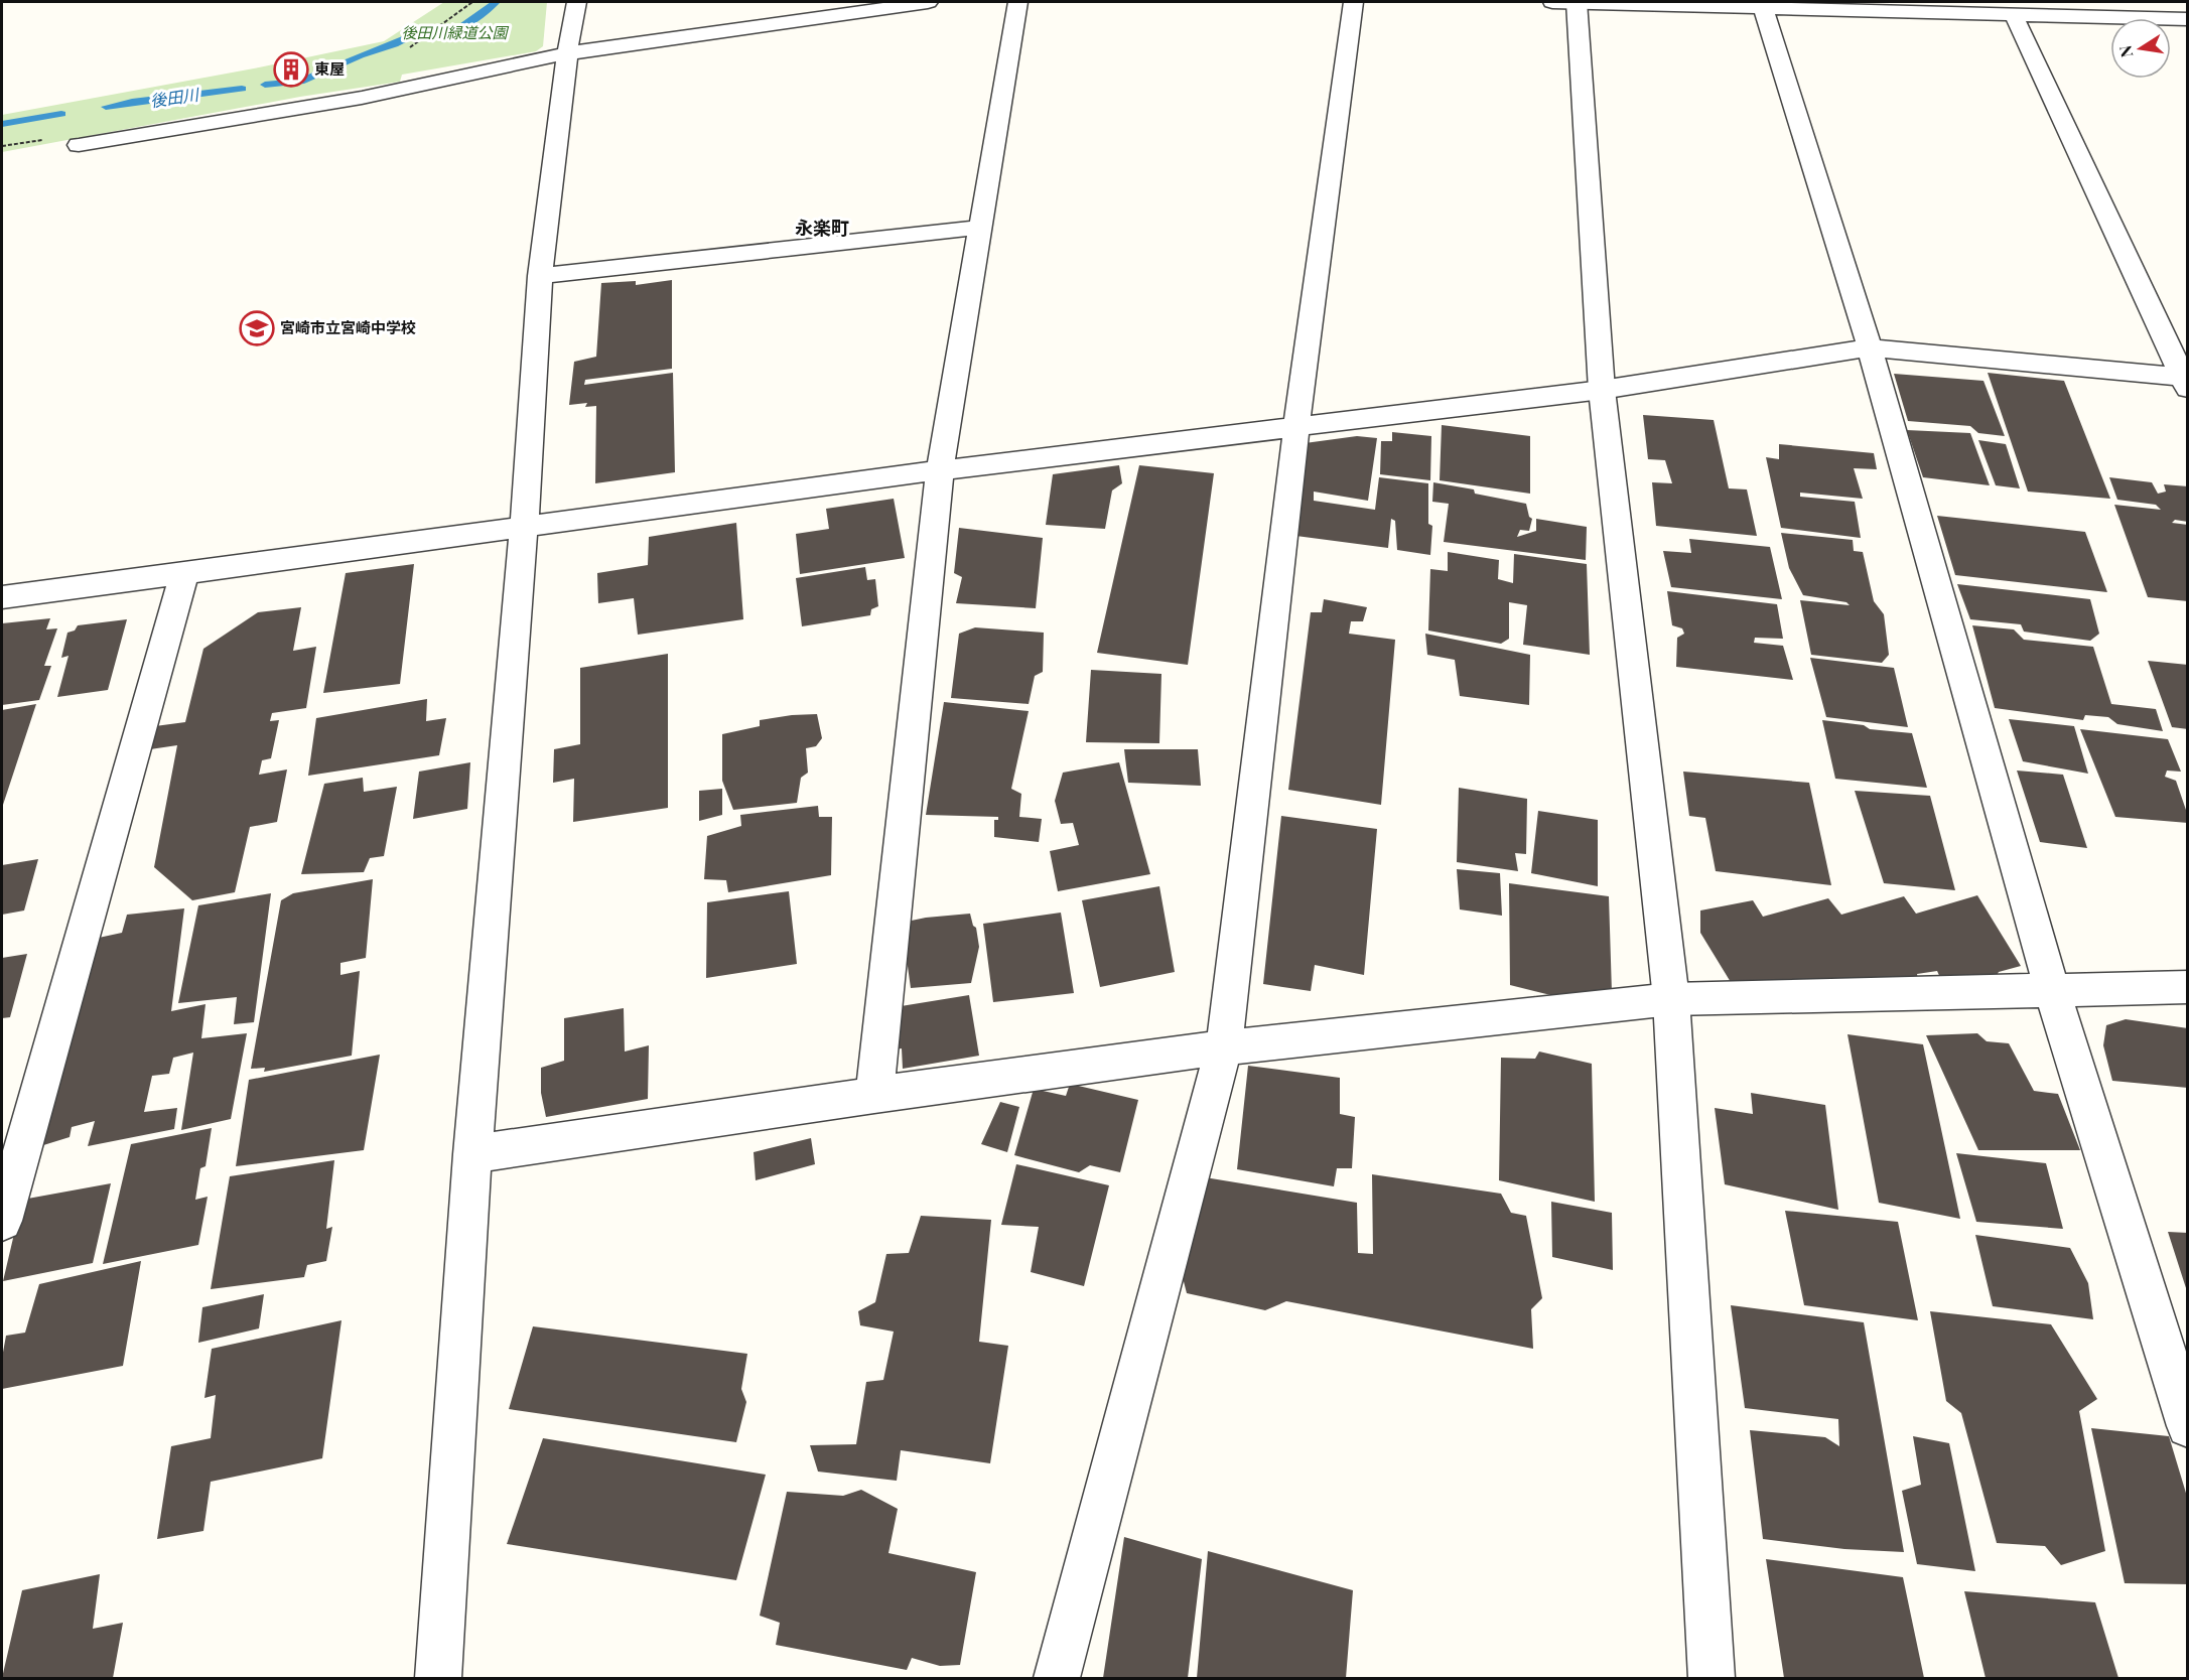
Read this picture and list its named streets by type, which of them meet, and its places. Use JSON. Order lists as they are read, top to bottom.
{
  "districts": ["永楽町"],
  "water": ["後田川"],
  "parks": ["後田川緑道公園"],
  "places": {
    "building": ["東屋"],
    "school or university": ["宮崎市立宮崎中学校"]
  },
  "north": "left"
}
